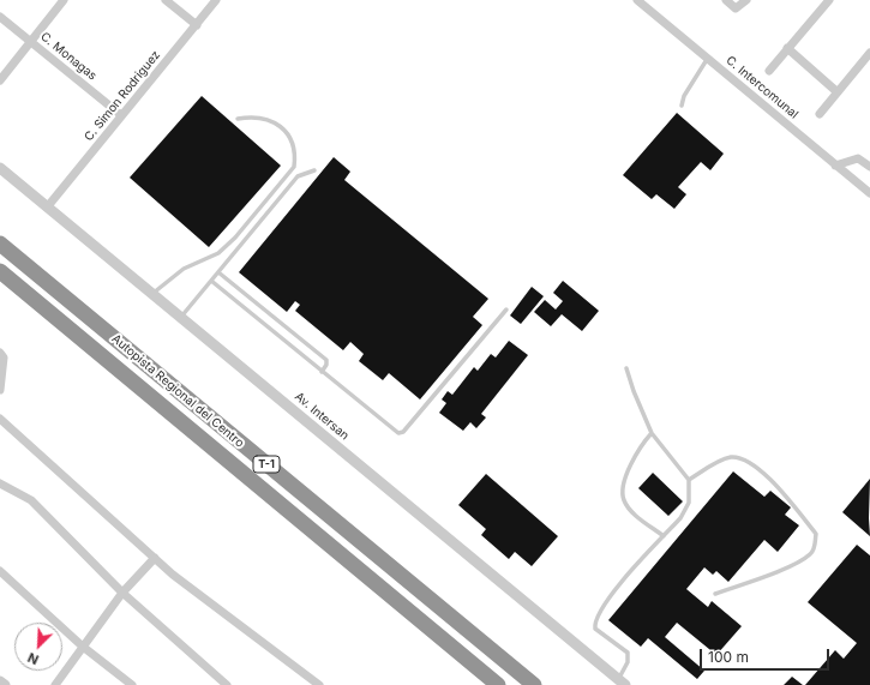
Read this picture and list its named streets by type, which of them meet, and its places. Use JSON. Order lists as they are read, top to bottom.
{
  "streets": {
    "highway": ["Autopista Regional del Centro", "T-1"],
    "street": [
      "C. Monagas",
      "C. Intercomunal",
      "C. Simon Rodriguez",
      "Av. Intersan"
    ]
  },
  "crossings": [
    ["C. Monagas", "C. Simon Rodriguez"],
    ["C. Simon Rodriguez", "Av. Intersan"]
  ],
  "scale_bar": "100 m",
  "north": "bottom left"
}
